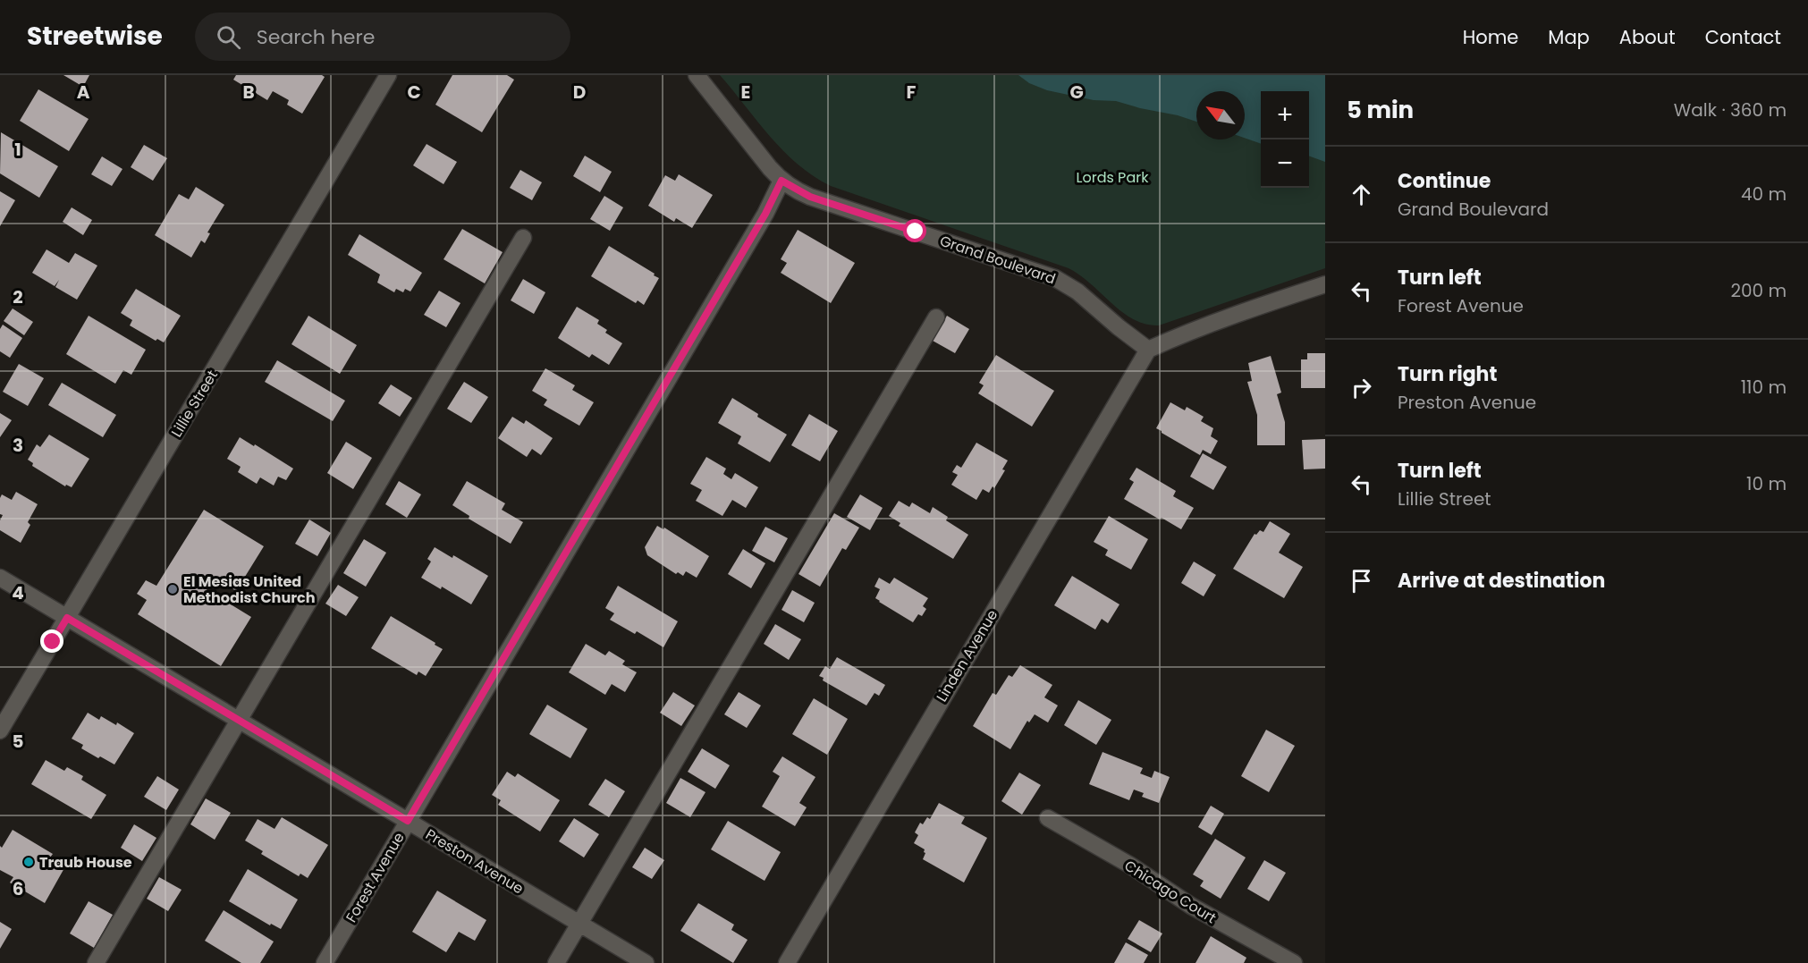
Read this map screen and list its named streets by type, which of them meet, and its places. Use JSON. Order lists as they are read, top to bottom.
{
  "streets": {
    "street": [
      "Grand Boulevard",
      "Lillie Street",
      "Linden Avenue",
      "Preston Avenue",
      "Forest Avenue",
      "Chicago Court"
    ]
  },
  "crossings": [
    ["Grand Boulevard", "Linden Avenue"],
    ["Grand Boulevard", "Forest Avenue"],
    ["Lillie Street", "Preston Avenue"],
    ["Preston Avenue", "Forest Avenue"]
  ],
  "parks": ["Lords Park"],
  "places": ["El Mesias United Methodist Church", "Traub House"],
  "north": "top left",
  "page": {
    "header": "Streetwise",
    "search": "Search here",
    "nav": [
      "Home",
      "Map",
      "About",
      "Contact"
    ],
    "heading": ["5 min", "Walk · 360 m"],
    "map_buttons": ["+", "−"],
    "list": [
      ["Continue", "Grand Boulevard", "40 m"],
      ["Turn left", "Forest Avenue", "200 m"],
      ["Turn right", "Preston Avenue", "110 m"],
      ["Turn left", "Lillie Street", "10 m"],
      "Arrive at destination"
    ]
  },
  "grid": {
    "columns": [
      "A",
      "B",
      "C",
      "D",
      "E",
      "F",
      "G"
    ],
    "rows": [
      "1",
      "2",
      "3",
      "4",
      "5",
      "6"
    ]
  }
}
